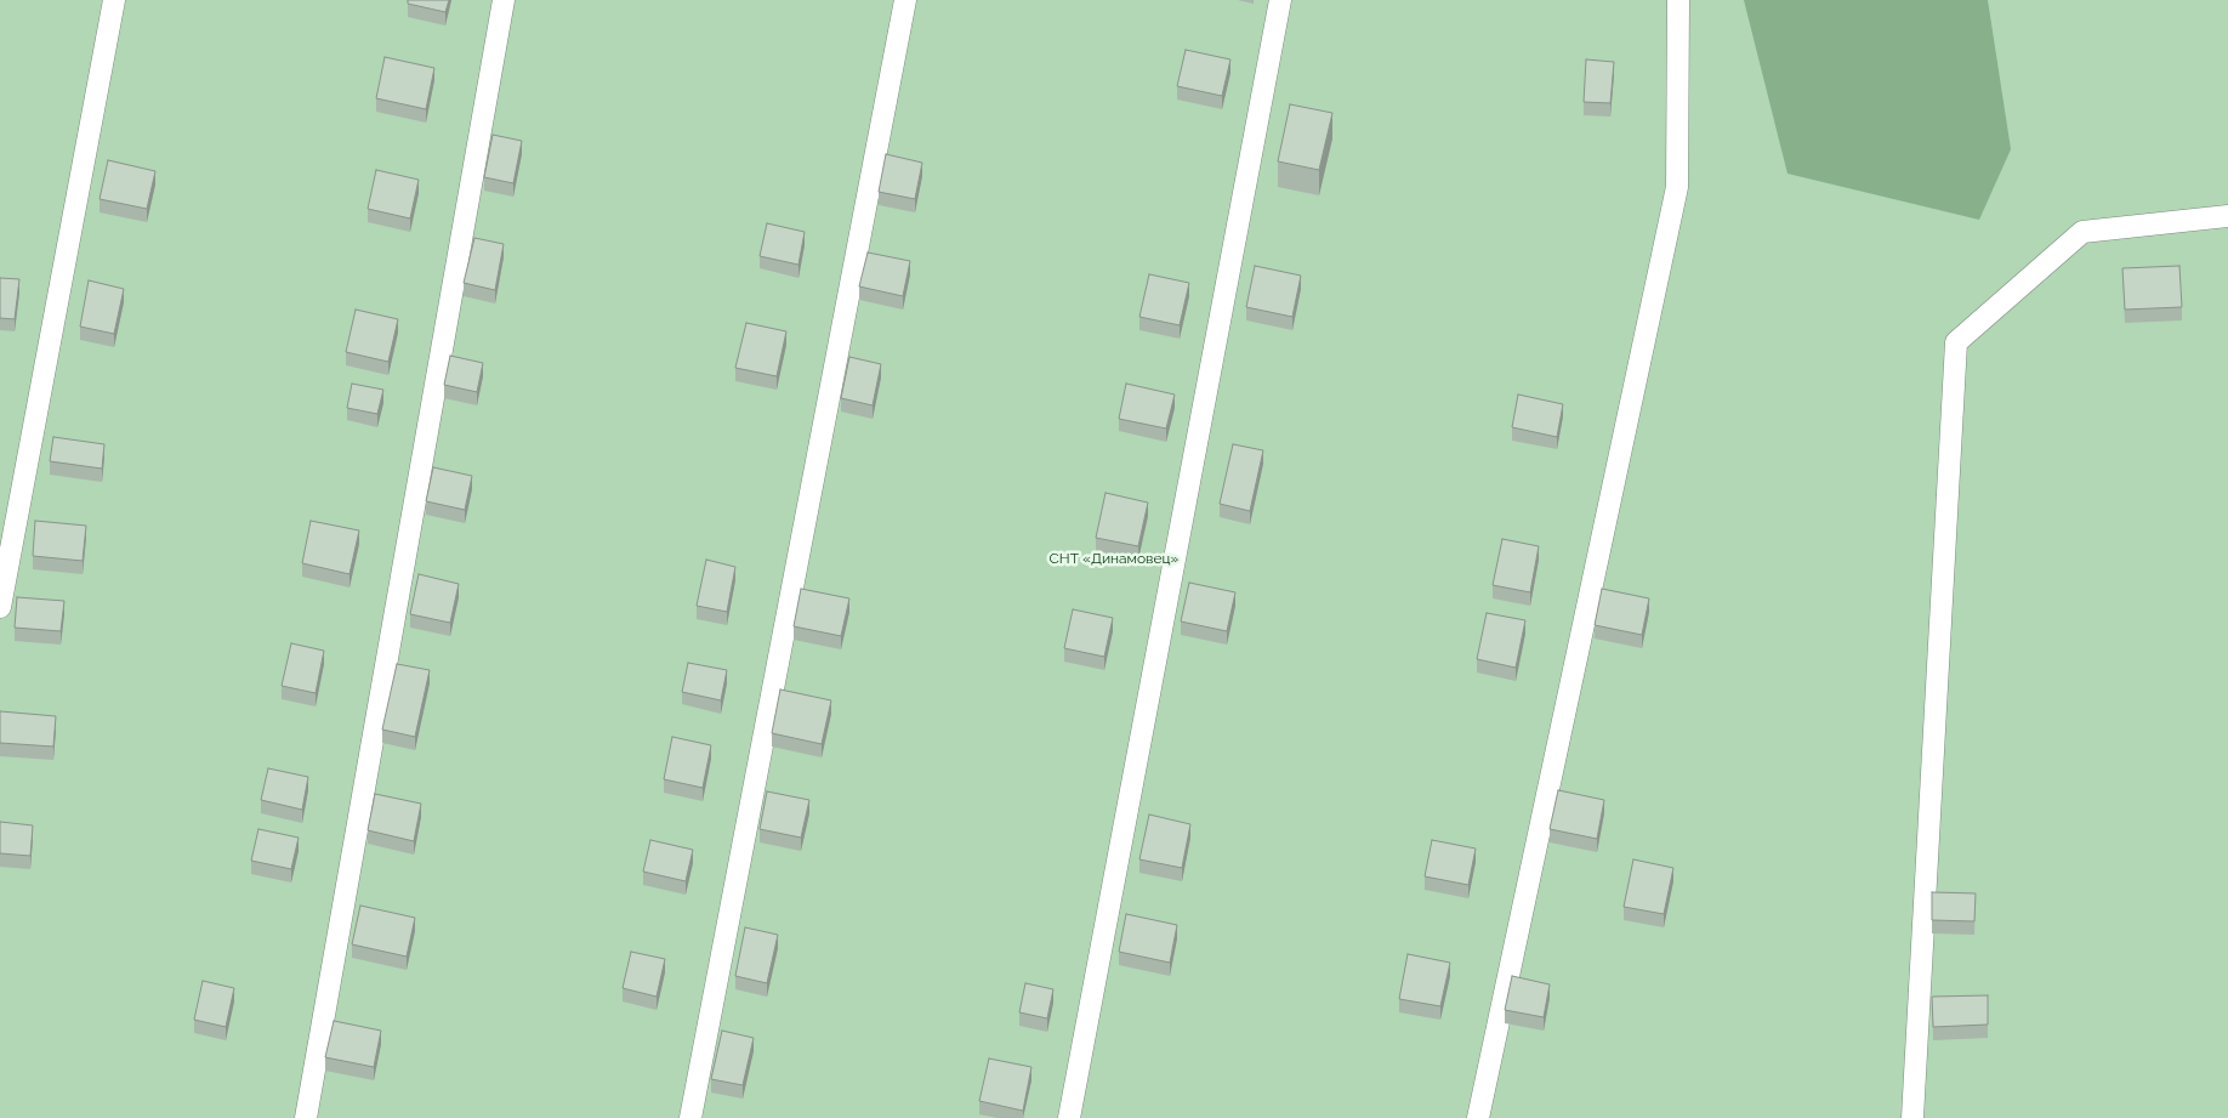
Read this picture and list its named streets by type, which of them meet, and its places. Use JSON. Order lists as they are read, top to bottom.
{
  "parks": ["СНТ «Динамовец»"]
}
